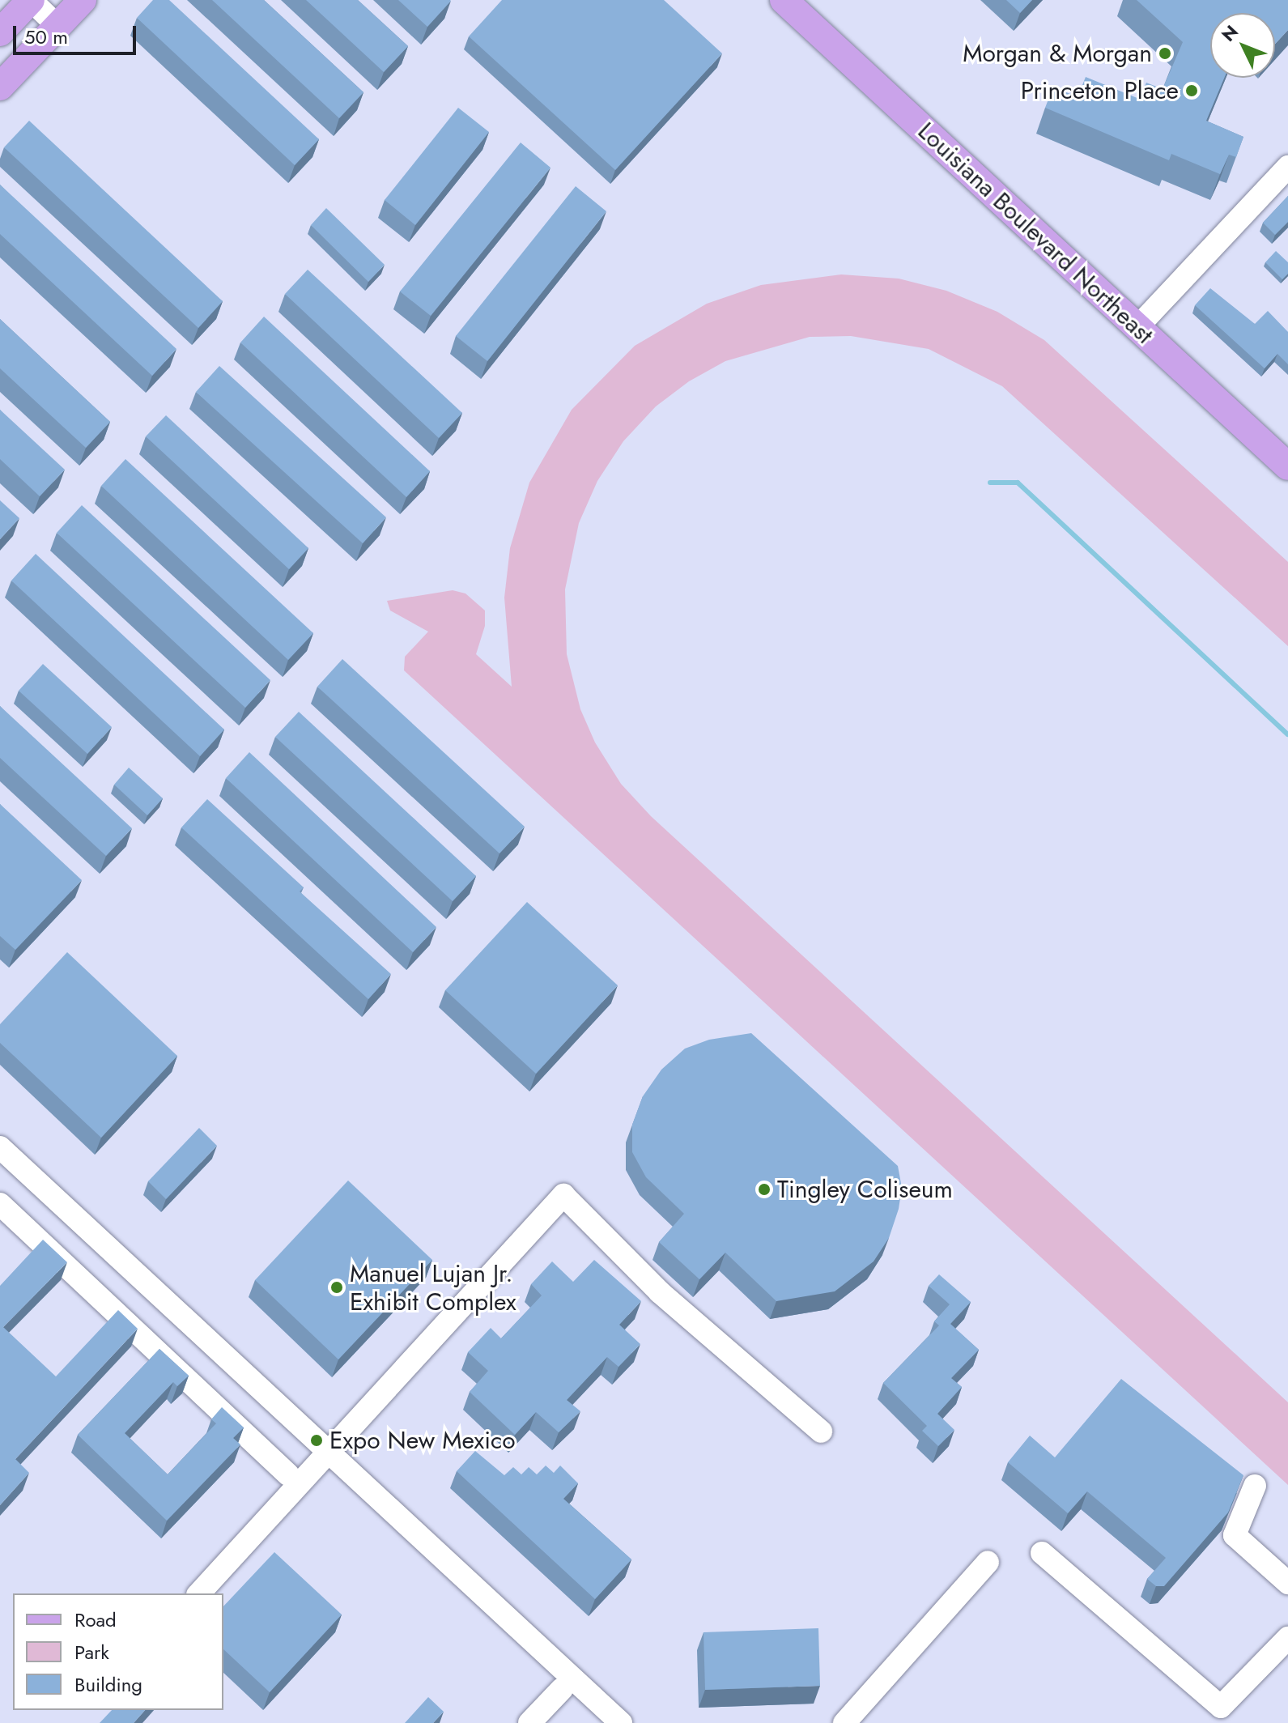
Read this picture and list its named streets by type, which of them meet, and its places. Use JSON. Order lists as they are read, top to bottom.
{
  "streets": {
    "main road": ["Louisiana Boulevard Northeast"]
  },
  "places": [
    "Morgan & Morgan",
    "Princeton Place",
    "Tingley Coliseum",
    "Manuel Lujan Jr. Exhibit Complex",
    "Expo New Mexico"
  ],
  "legend": ["Road", "Park", "Building"],
  "scale_bar": "50 m",
  "north": "top left"
}
